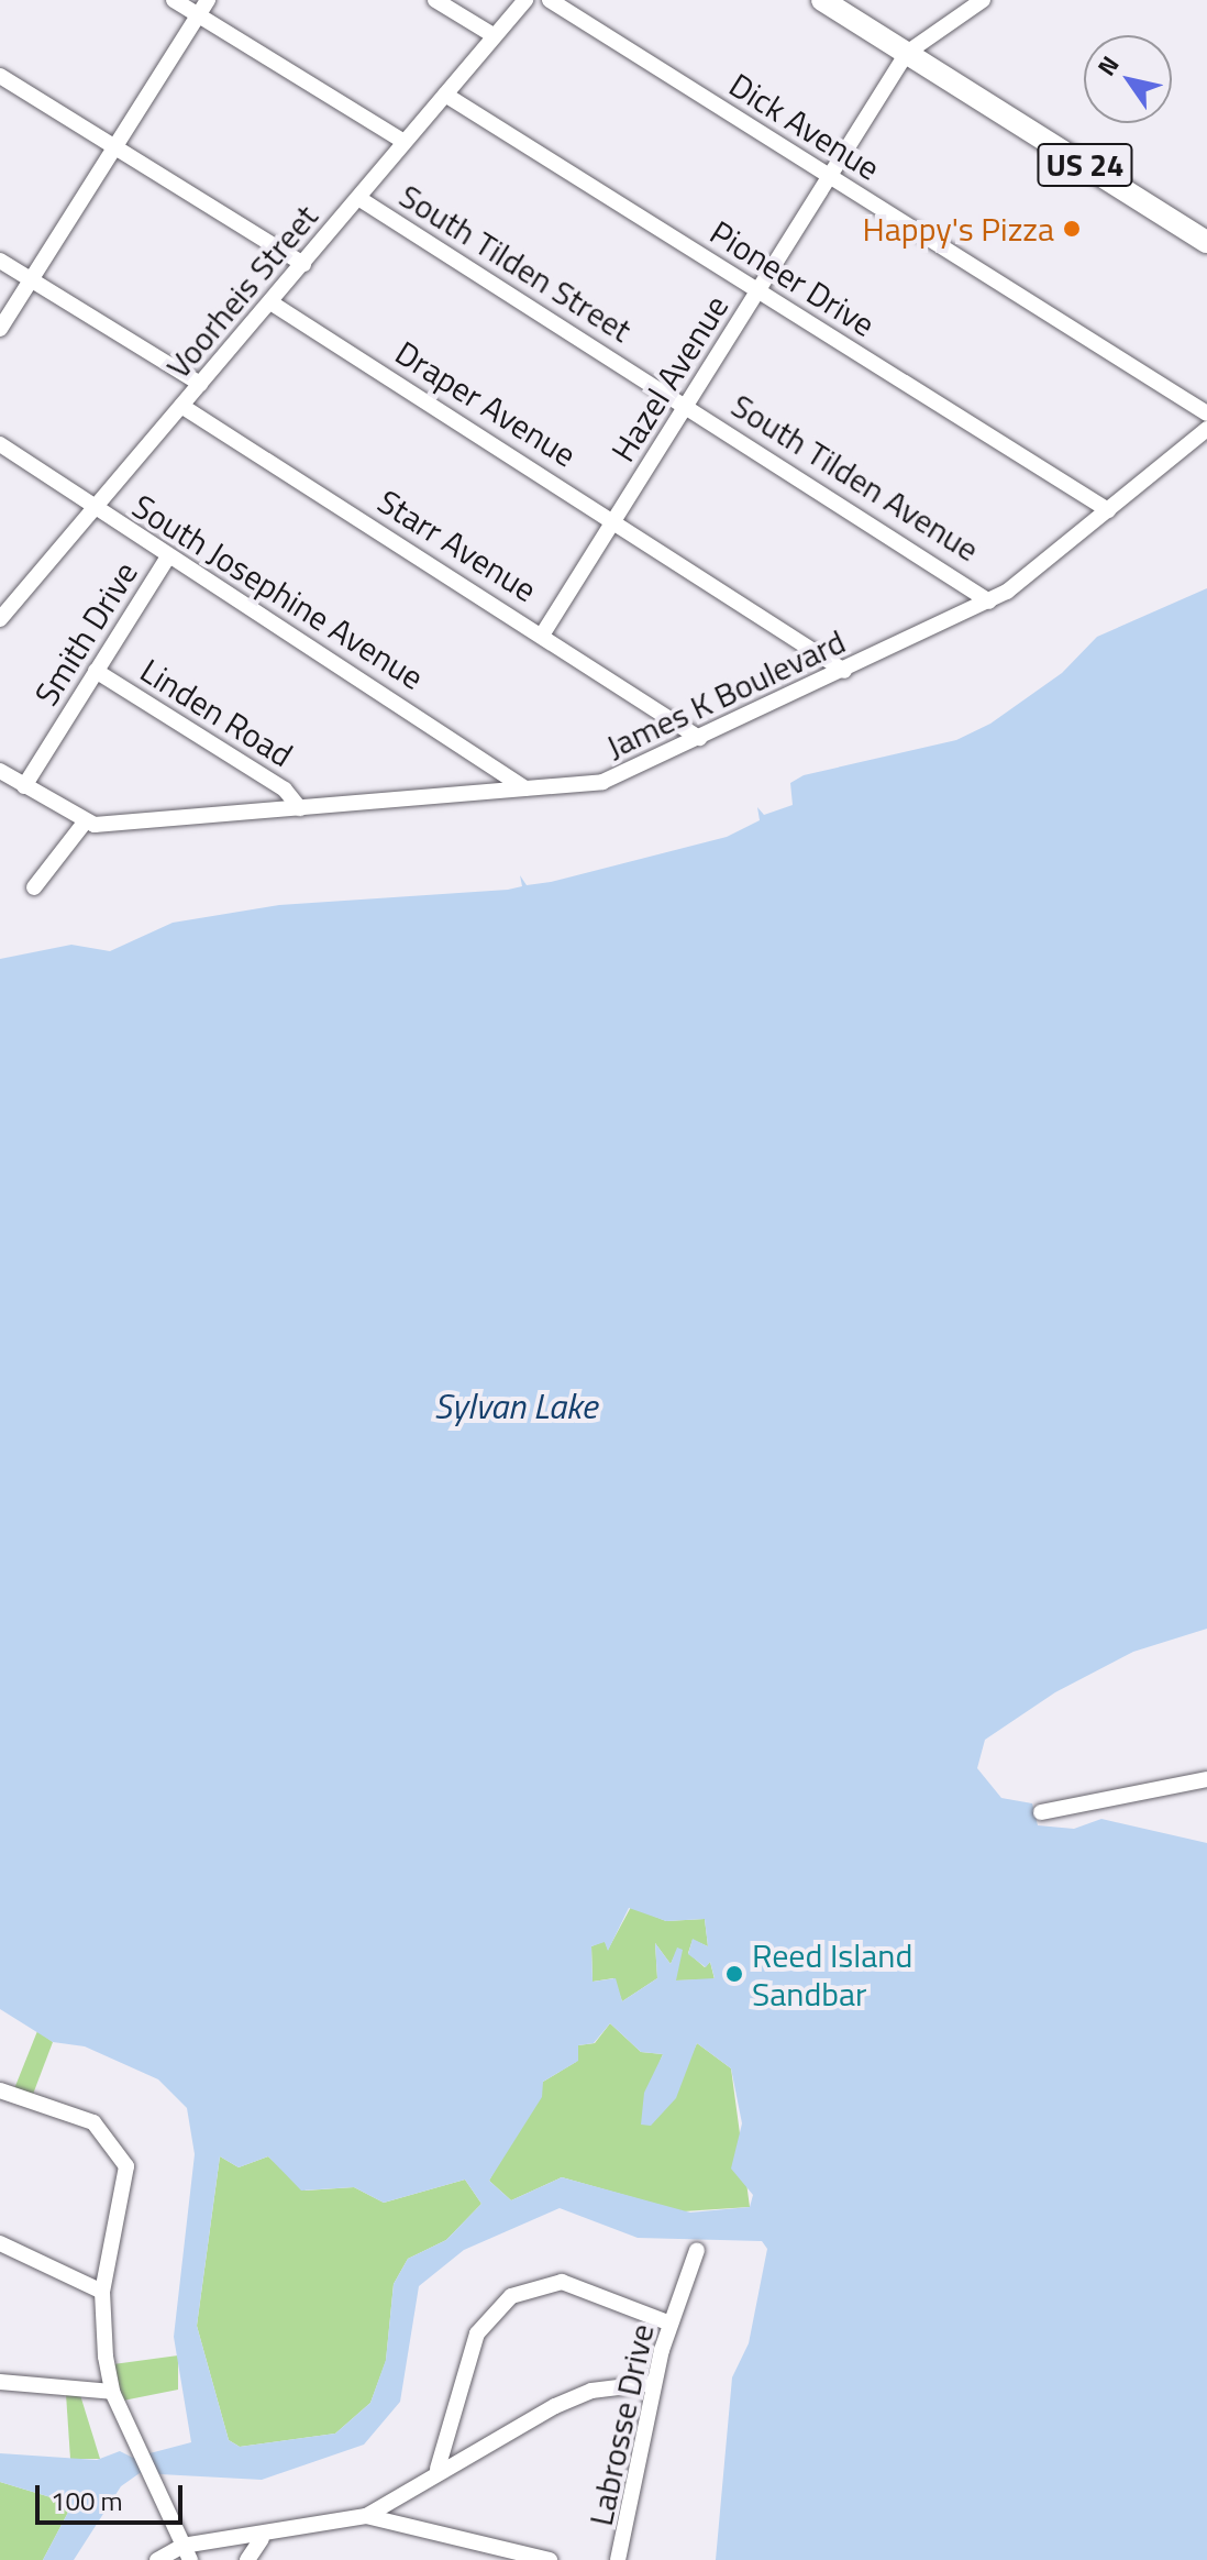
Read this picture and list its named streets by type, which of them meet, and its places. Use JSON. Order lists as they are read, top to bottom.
{
  "streets": {
    "highway": ["US 24"],
    "street": [
      "Dick Avenue",
      "South Tilden Street",
      "Pioneer Drive",
      "Voorheis Street",
      "Hazel Avenue",
      "Draper Avenue",
      "South Tilden Avenue",
      "Starr Avenue",
      "South Josephine Avenue",
      "Smith Drive",
      "James K Boulevard",
      "Linden Road",
      "Labrosse Drive"
    ]
  },
  "crossings": [
    ["Dick Avenue", "Hazel Avenue"],
    ["US 24", "Hazel Avenue"],
    ["South Tilden Street", "Voorheis Street"],
    ["South Tilden Street", "Hazel Avenue"],
    ["South Tilden Street", "South Tilden Avenue"],
    ["Pioneer Drive", "Voorheis Street"],
    ["Pioneer Drive", "Hazel Avenue"],
    ["Pioneer Drive", "James K Boulevard"],
    ["Voorheis Street", "Draper Avenue"],
    ["Voorheis Street", "Starr Avenue"],
    ["Voorheis Street", "South Josephine Avenue"],
    ["Hazel Avenue", "Draper Avenue"],
    ["Hazel Avenue", "South Tilden Avenue"],
    ["Hazel Avenue", "Starr Avenue"],
    ["Draper Avenue", "James K Boulevard"],
    ["South Tilden Avenue", "James K Boulevard"],
    ["Starr Avenue", "James K Boulevard"],
    ["South Josephine Avenue", "Smith Drive"],
    ["South Josephine Avenue", "James K Boulevard"],
    ["Smith Drive", "Linden Road"],
    ["James K Boulevard", "Linden Road"]
  ],
  "water": ["Sylvan Lake"],
  "places": ["Happy's Pizza", "Reed Island Sandbar"],
  "scale_bar": "100 m",
  "north": "top left"
}
